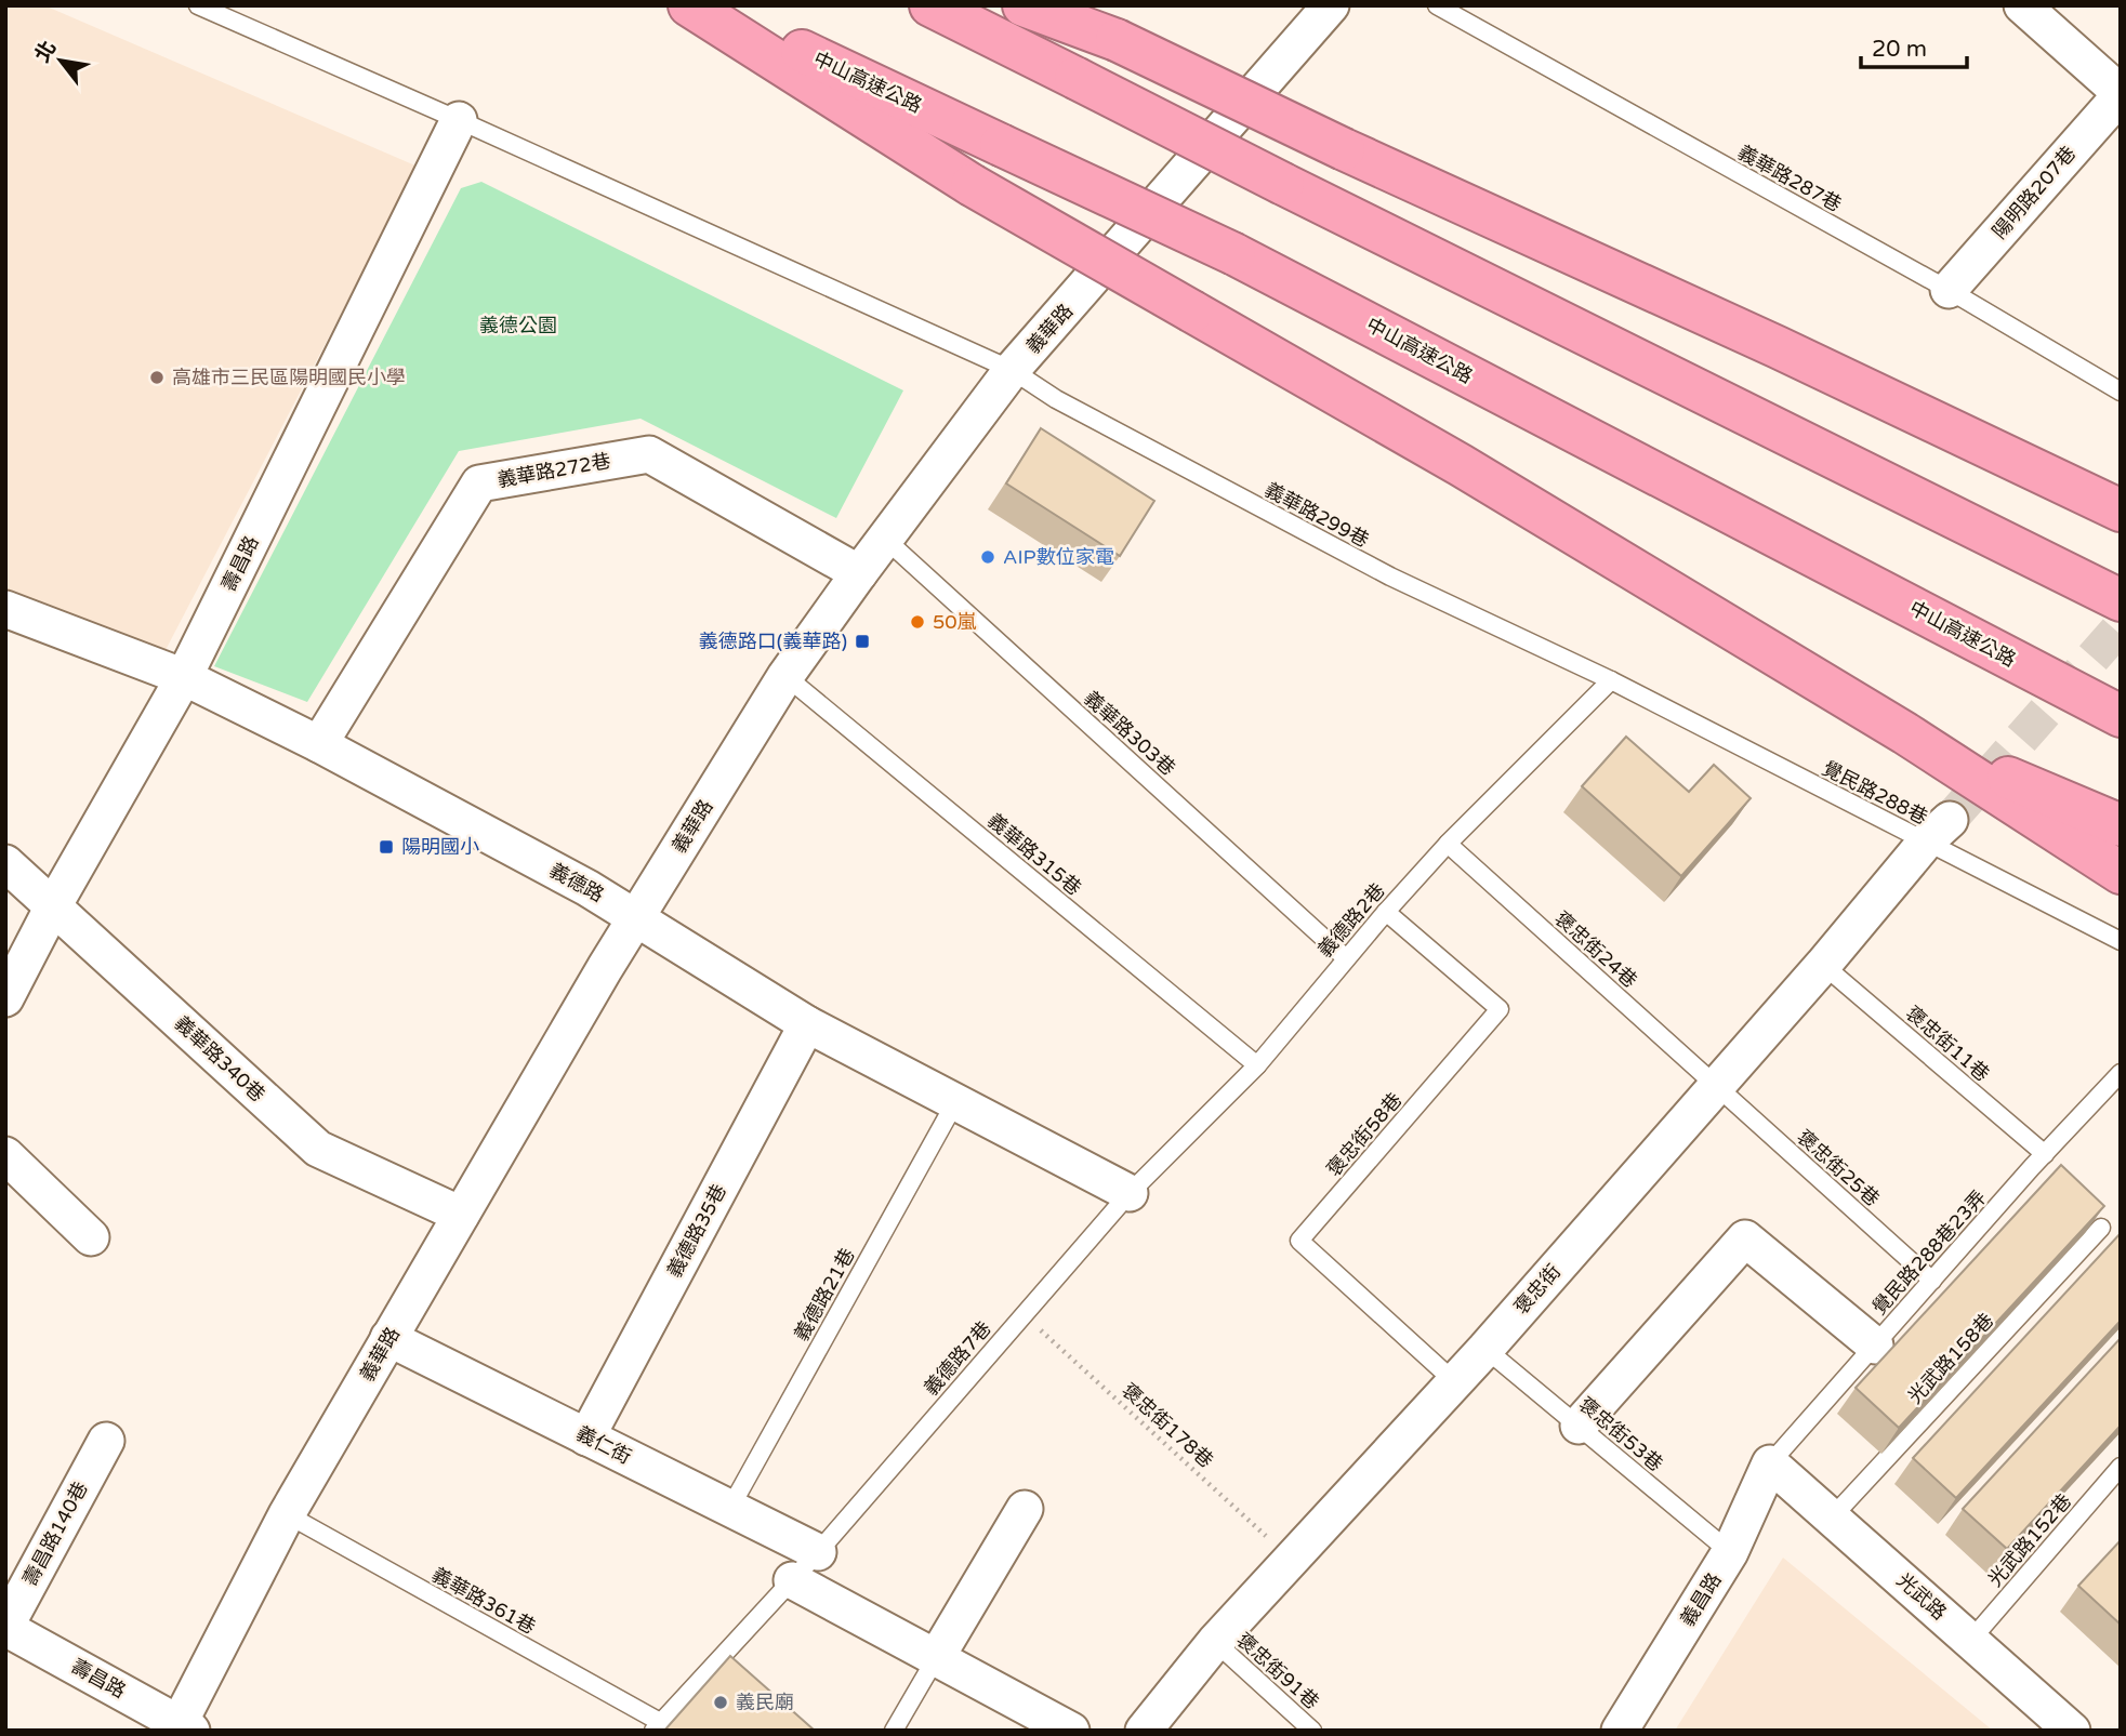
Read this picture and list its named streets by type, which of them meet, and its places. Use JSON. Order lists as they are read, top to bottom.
{
  "streets": {
    "highway": ["中山高速公路"],
    "street": [
      "陽明路207巷",
      "義華路",
      "義華路272巷",
      "壽昌路",
      "義德路",
      "義華路340巷",
      "義德路35巷",
      "褒忠街",
      "義仁街",
      "壽昌路140巷",
      "光武路",
      "義昌路"
    ],
    "lane": [
      "義華路287巷",
      "義華路299巷",
      "義華路303巷",
      "覺民路288巷",
      "義華路315巷",
      "義德路2巷",
      "褒忠街24巷",
      "褒忠街11巷",
      "褒忠街58巷",
      "褒忠街25巷",
      "覺民路288巷23弄",
      "義德路21巷",
      "義德路7巷",
      "光武路158巷",
      "褒忠街53巷",
      "光武路152巷",
      "義華路361巷",
      "褒忠街91巷"
    ],
    "path": ["褒忠街178巷"]
  },
  "crossings": [
    ["義華路287巷", "陽明路207巷"],
    ["義華路", "義華路272巷"],
    ["義華路", "義華路299巷"],
    ["義華路", "壽昌路"],
    ["義華路", "義華路303巷"],
    ["義華路", "義華路315巷"],
    ["義華路", "義德路"],
    ["義華路", "義華路340巷"],
    ["義華路", "義仁街"],
    ["義華路", "義華路361巷"],
    ["義華路272巷", "義德路"],
    ["義華路299巷", "壽昌路"],
    ["義華路299巷", "覺民路288巷"],
    ["義華路299巷", "義德路2巷"],
    ["壽昌路", "義德路"],
    ["壽昌路", "義華路340巷"],
    ["壽昌路", "壽昌路140巷"],
    ["義華路303巷", "義德路2巷"],
    ["覺民路288巷", "義德路2巷"],
    ["覺民路288巷", "褒忠街"],
    ["義華路315巷", "義德路2巷"],
    ["義德路", "義德路2巷"],
    ["義德路", "義德路35巷"],
    ["義德路", "義德路21巷"],
    ["義德路", "義德路7巷"],
    ["義德路2巷", "褒忠街24巷"],
    ["義德路2巷", "褒忠街58巷"],
    ["義德路2巷", "義德路7巷"],
    ["褒忠街24巷", "褒忠街25巷"],
    ["褒忠街24巷", "褒忠街"],
    ["褒忠街11巷", "覺民路288巷23弄"],
    ["褒忠街11巷", "褒忠街"],
    ["褒忠街58巷", "褒忠街"],
    ["褒忠街25巷", "覺民路288巷23弄"],
    ["褒忠街25巷", "褒忠街"],
    ["義德路35巷", "義仁街"],
    ["覺民路288巷23弄", "光武路"],
    ["覺民路288巷23弄", "義昌路"],
    ["褒忠街", "褒忠街178巷"],
    ["褒忠街", "褒忠街53巷"],
    ["褒忠街", "褒忠街91巷"],
    ["義德路21巷", "義仁街"],
    ["義德路7巷", "褒忠街178巷"],
    ["義德路7巷", "義仁街"],
    ["義德路7巷", "義華路361巷"],
    ["光武路158巷", "光武路"],
    ["褒忠街53巷", "義昌路"],
    ["義仁街", "義華路361巷"],
    ["光武路152巷", "光武路"],
    ["光武路", "義昌路"]
  ],
  "parks": ["義德公園"],
  "places": {
    "other": [
      "高雄市三民區陽明國民小學",
      "AIP數位家電",
      "50嵐",
      "義民廟"
    ],
    "transit": ["義德路口(義華路)", "陽明國小"]
  },
  "scale_bar": "20 m",
  "north": "top left"
}
